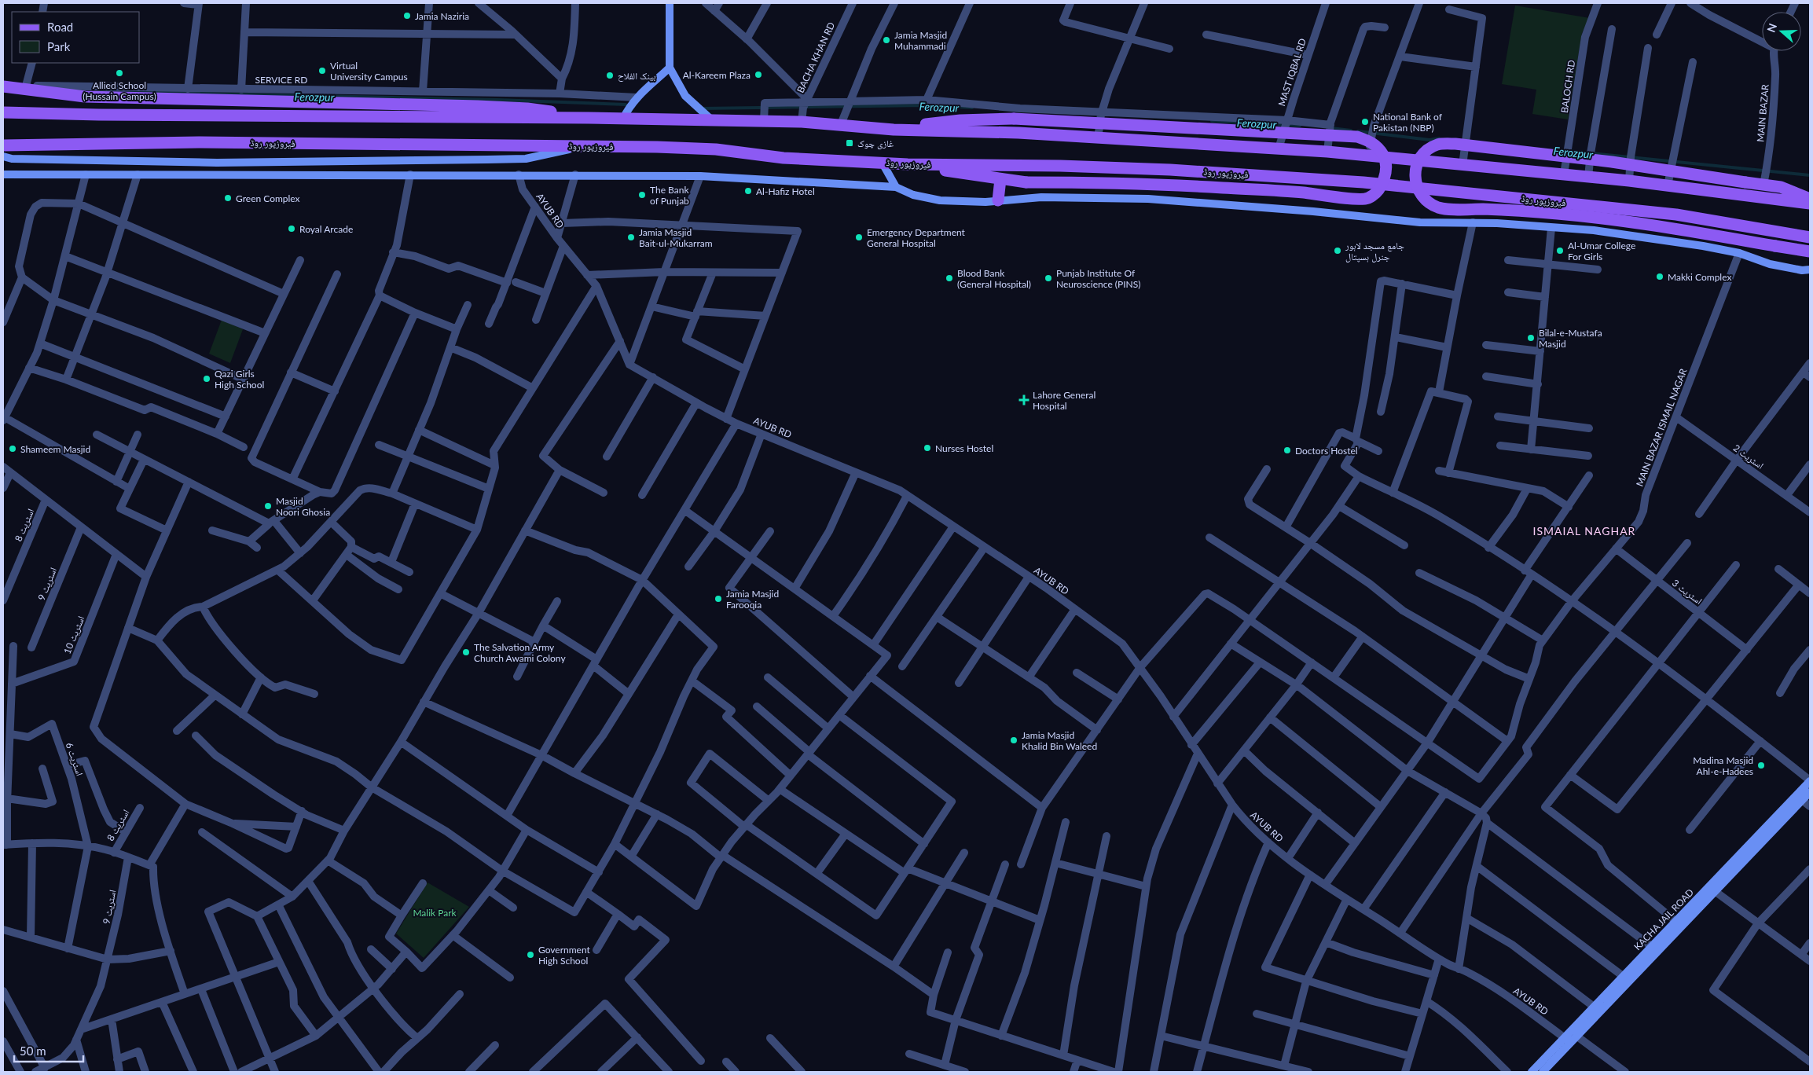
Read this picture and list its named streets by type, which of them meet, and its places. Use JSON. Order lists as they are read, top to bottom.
{
  "streets": {
    "main road": ["فیروزپور روڈ"],
    "street": [
      "BACHA KHAN RD",
      "MAST IQBAL RD",
      "SERVICE RD",
      "BALOCH RD",
      "MAIN BAZAR",
      "AYUB RD",
      "MAIN BAZAR ISMAIL NAGAR",
      "اسٹریٹ 2",
      "اسٹریٹ 8",
      "اسٹریٹ 9",
      "اسٹریٹ 3",
      "اسٹریٹ 10",
      "اسٹریٹ 6",
      "KACHA JAIL ROAD"
    ]
  },
  "crossings": [
    ["AYUB RD", "KACHA JAIL ROAD"],
    ["MAIN BAZAR ISMAIL NAGAR", "اسٹریٹ 2"],
    ["MAIN BAZAR ISMAIL NAGAR", "اسٹریٹ 3"]
  ],
  "districts": ["ISMAIAL NAGHAR"],
  "water": ["Ferozpur"],
  "parks": ["Malik Park"],
  "places": {
    "other": [
      "Jamia Naziria",
      "Jamia Masjid Muhammadi",
      "Virtual University Campus",
      "Allied School (Hussain Campus)",
      "Al-Kareem Plaza",
      "بینک الفلاح",
      "National Bank of Pakistan (NBP)",
      "Al-Hafiz Hotel",
      "The Bank of Punjab",
      "Green Complex",
      "Royal Arcade",
      "Jamia Masjid Bait-ul-Mukarram",
      "Emergency Department General Hospital",
      "جامع مسجد لاہور جنرل ہسپتال",
      "Al-Umar College For Girls",
      "Makki Complex",
      "Blood Bank (General Hospital)",
      "Punjab Institute Of Neuroscience (PINS)",
      "Bilal-e-Mustafa Masjid",
      "Qazi Girls High School",
      "Nurses Hostel",
      "Shameem Masjid",
      "Doctors Hostel",
      "Masjid Noori Ghosia",
      "Jamia Masjid Farooqia",
      "The Salvation Army Church Awami Colony",
      "Jamia Masjid Khalid Bin Waleed",
      "Madina Masjid Ahl-e-Hadees",
      "Government High School"
    ],
    "transit": ["غازی چوک"],
    "health": ["Lahore General Hospital"]
  },
  "legend": ["Road", "Park"],
  "scale_bar": "50 m",
  "north": "left"
}
